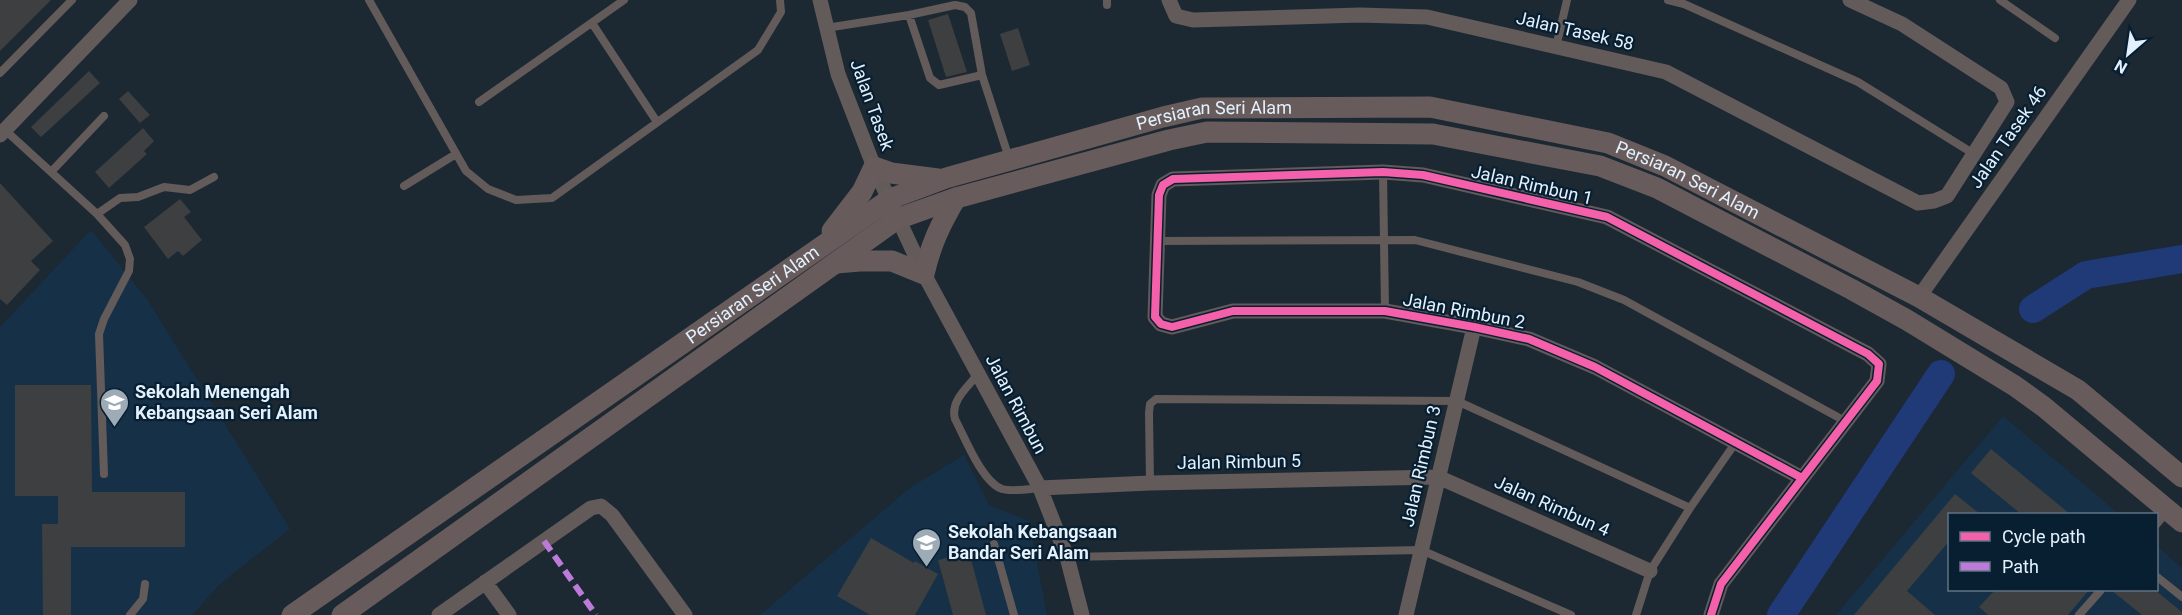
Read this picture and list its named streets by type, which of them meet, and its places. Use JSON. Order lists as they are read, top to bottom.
{
  "streets": {
    "main road": ["Persiaran Seri Alam"],
    "street": [
      "Jalan Tasek 58",
      "Jalan Tasek",
      "Jalan Tasek 46",
      "Jalan Rimbun 1",
      "Jalan Rimbun 2",
      "Jalan Rimbun",
      "Jalan Rimbun 5",
      "Jalan Rimbun 3",
      "Jalan Rimbun 4"
    ]
  },
  "crossings": [
    ["Jalan Tasek", "Persiaran Seri Alam"],
    ["Jalan Tasek", "Jalan Rimbun"],
    ["Persiaran Seri Alam", "Jalan Tasek 46"],
    ["Persiaran Seri Alam", "Jalan Rimbun"],
    ["Jalan Rimbun 1", "Jalan Rimbun 2"],
    ["Jalan Rimbun 2", "Jalan Rimbun 3"],
    ["Jalan Rimbun", "Jalan Rimbun 5"],
    ["Jalan Rimbun 5", "Jalan Rimbun 3"],
    ["Jalan Rimbun 5", "Jalan Rimbun 4"],
    ["Jalan Rimbun 3", "Jalan Rimbun 4"]
  ],
  "places": {
    "school or university": ["Sekolah Menengah Kebangsaan Seri Alam", "Sekolah Kebangsaan Bandar Seri Alam"]
  },
  "legend": ["Cycle path", "Path"],
  "north": "bottom left"
}
